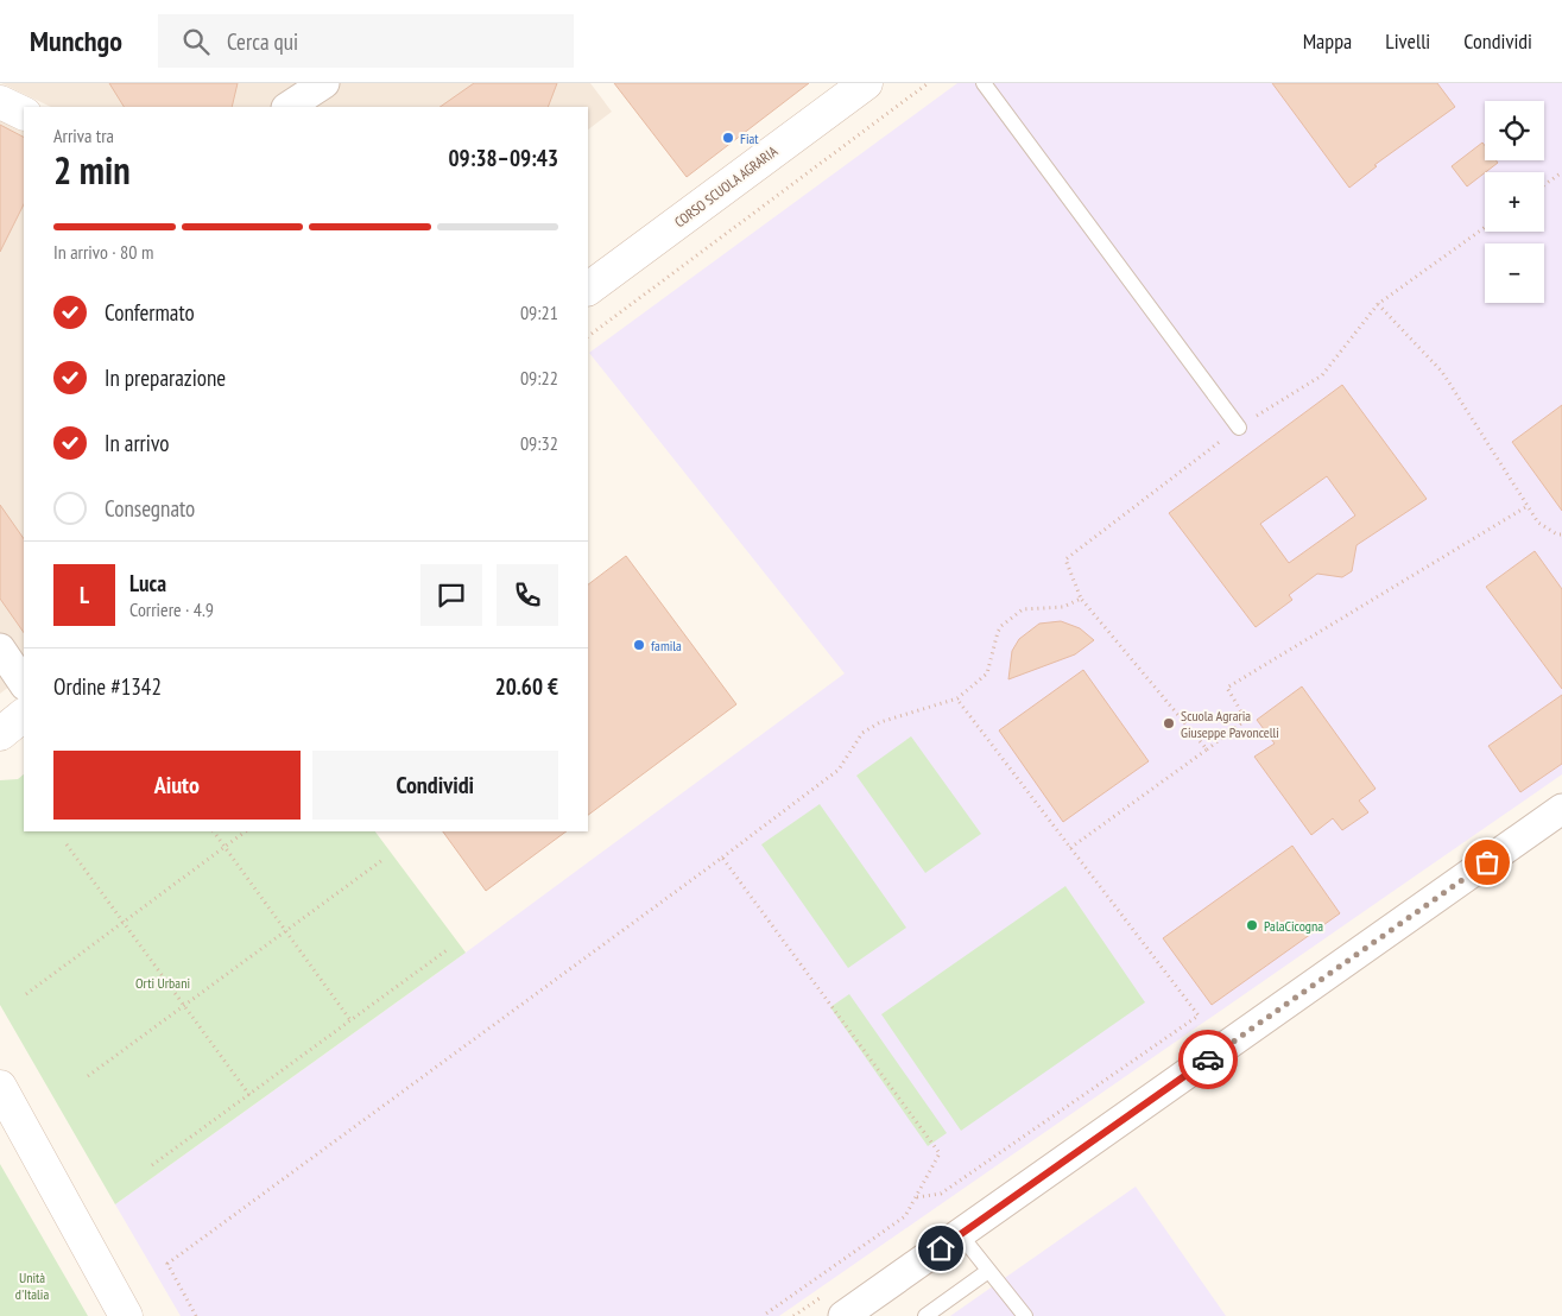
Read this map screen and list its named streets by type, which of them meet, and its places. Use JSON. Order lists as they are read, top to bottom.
{
  "streets": {
    "main road": ["CORSO SCUOLA AGRARIA"]
  },
  "parks": ["Orti Urbani", "Unità d'Italia"],
  "places": [
    "Fiat",
    "famila",
    "Scuola Agraria Giuseppe Pavoncelli",
    "PalaCicogna"
  ],
  "page": {
    "header": "Munchgo",
    "search": "Cerca qui",
    "nav": ["Mappa", "Livelli", "Condividi"],
    "map_buttons": ["+", "−"],
    "heading": ["2 min", "Arriva tra", "09:38–09:43"],
    "panel": [
      "Luca",
      "Corriere · 4.9",
      "Ordine #1342",
      "20.60 €"
    ],
    "bar": "In arrivo · 80 m",
    "list": [
      ["Confermato", "09:21"],
      ["In preparazione", "09:22"],
      ["In arrivo", "09:32"],
      "Consegnato"
    ],
    "round": "L",
    "buttons": ["Aiuto", "Condividi"]
  }
}
